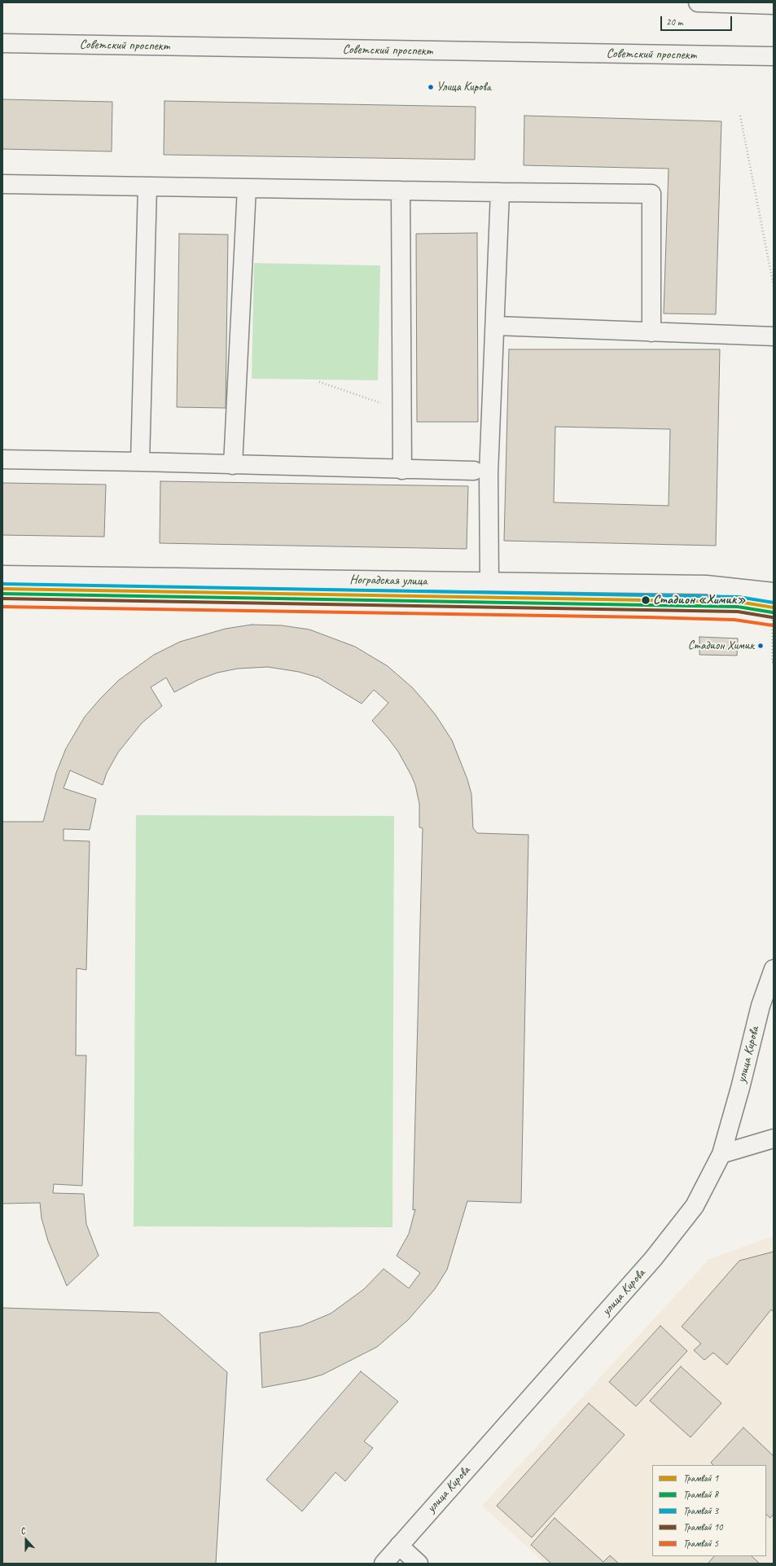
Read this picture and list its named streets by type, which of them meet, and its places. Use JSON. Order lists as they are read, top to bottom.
{
  "streets": {
    "street": ["Советский проспект", "Ноградская улица", "улица Кирова"]
  },
  "places": ["Улица Кирова", "Стадион «Химик»", "Стадион Химик"],
  "lines": [
    "tram line 3",
    "tram line 1",
    "tram line 8",
    "tram line 10",
    "tram line 5"
  ],
  "legend": [
    "Трамвай 1",
    "Трамвай 8",
    "Трамвай 3",
    "Трамвай 10",
    "Трамвай 5"
  ],
  "scale_bar": "20 m",
  "north": "top"
}
